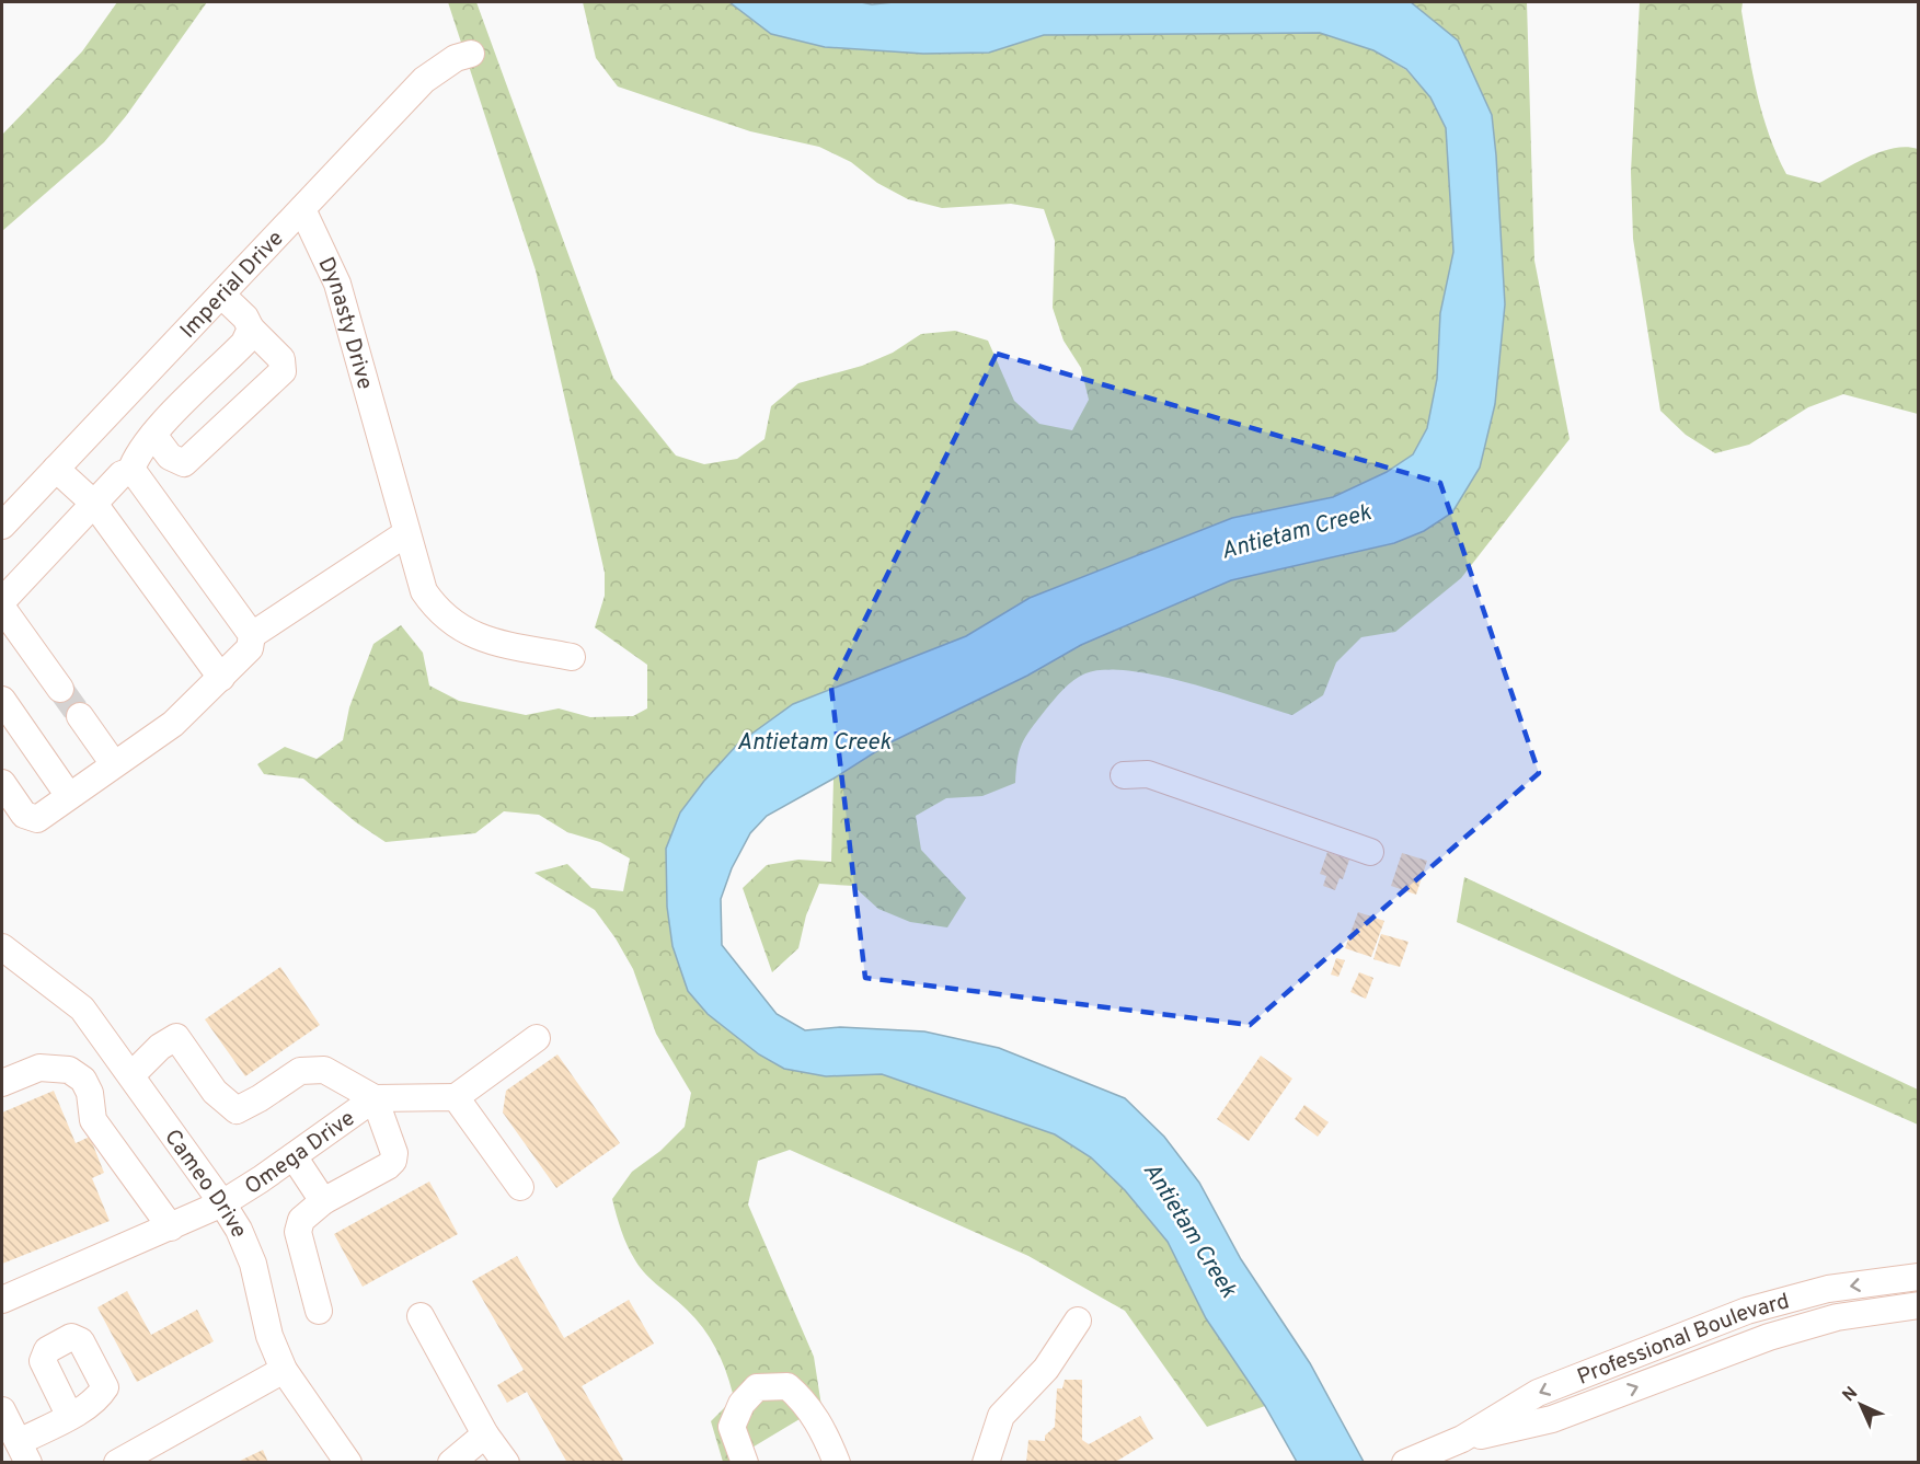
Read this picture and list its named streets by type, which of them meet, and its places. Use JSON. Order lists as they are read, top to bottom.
{
  "streets": {
    "street": [
      "Imperial Drive",
      "Dynasty Drive",
      "Omega Drive",
      "Cameo Drive",
      "Professional Boulevard"
    ]
  },
  "crossings": [
    ["Imperial Drive", "Dynasty Drive"],
    ["Omega Drive", "Cameo Drive"]
  ],
  "water": ["Antietam Creek"],
  "north": "top left"
}
